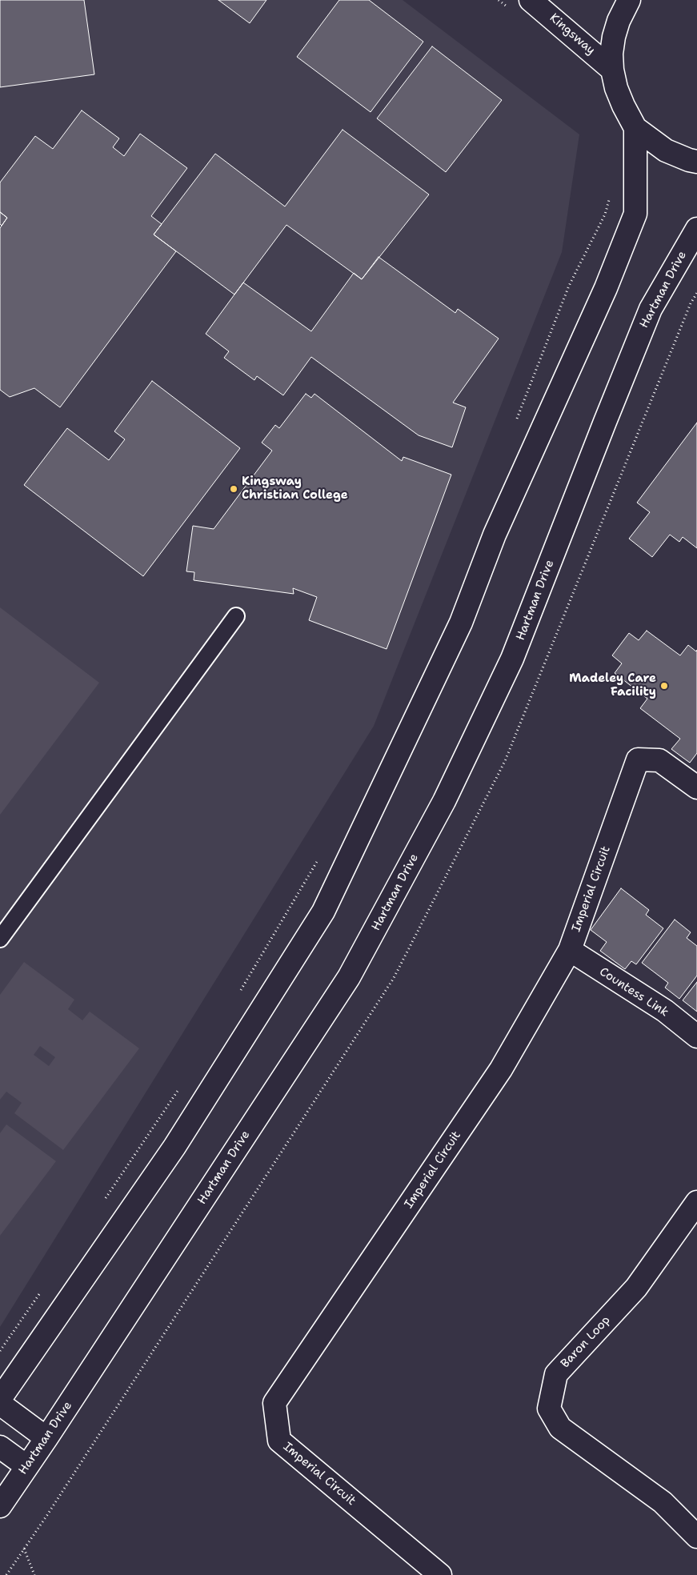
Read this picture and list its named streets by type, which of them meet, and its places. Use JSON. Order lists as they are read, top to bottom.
{
  "streets": {
    "main road": [
      "Kingsway",
      "Hartman Drive",
      "Imperial Circuit",
      "Countess Link",
      "Baron Loop"
    ]
  },
  "crossings": [
    ["Imperial Circuit", "Countess Link"]
  ],
  "places": ["Kingsway Christian College", "Madeley Care Facility"]
}
